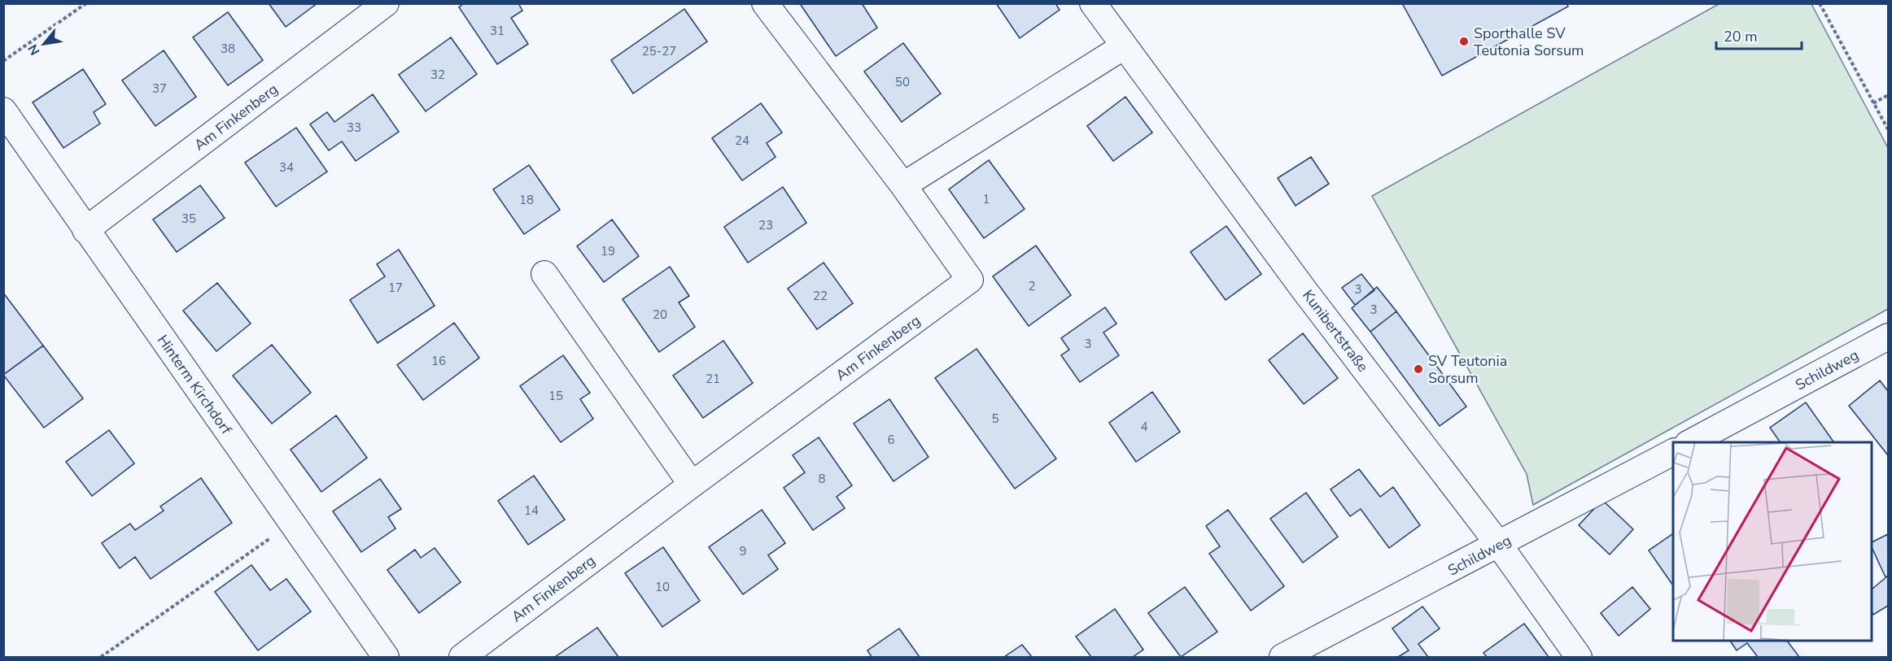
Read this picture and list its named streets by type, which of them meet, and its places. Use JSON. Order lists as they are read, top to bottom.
{
  "streets": {
    "street": [
      "Am Finkenberg",
      "Kunibertstraße",
      "Schildweg",
      "Hinterm Kirchdorf"
    ]
  },
  "crossings": [
    ["Am Finkenberg", "Hinterm Kirchdorf"],
    ["Kunibertstraße", "Schildweg"]
  ],
  "places": ["Sporthalle SV Teutonia Sorsum", "SV Teutonia Sorsum"],
  "house_numbers": [
    "31",
    "38",
    "25-27",
    "32",
    "50",
    "37",
    "33",
    "24",
    "34",
    "1",
    "18",
    "35",
    "23",
    "19",
    "2",
    "17",
    "3",
    "22",
    "3",
    "20",
    "3",
    "16",
    "21",
    "15",
    "5",
    "4",
    "6",
    "8",
    "14",
    "9",
    "10"
  ],
  "scale_bar": "20 m",
  "north": "bottom left"
}
